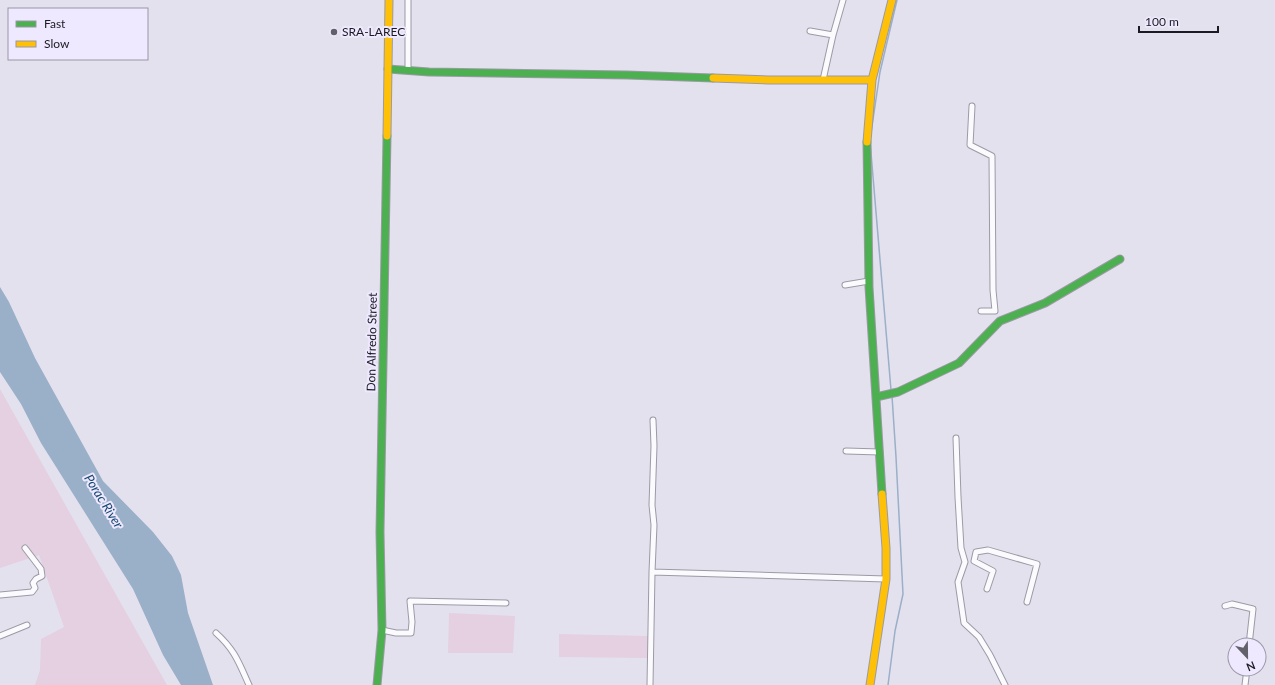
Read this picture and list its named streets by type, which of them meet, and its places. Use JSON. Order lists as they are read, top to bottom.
{
  "streets": {
    "street": ["Don Alfredo Street"]
  },
  "water": ["Porac River"],
  "places": ["SRA-LAREC"],
  "legend": ["Fast", "Slow"],
  "scale_bar": "100 m",
  "north": "bottom"
}
